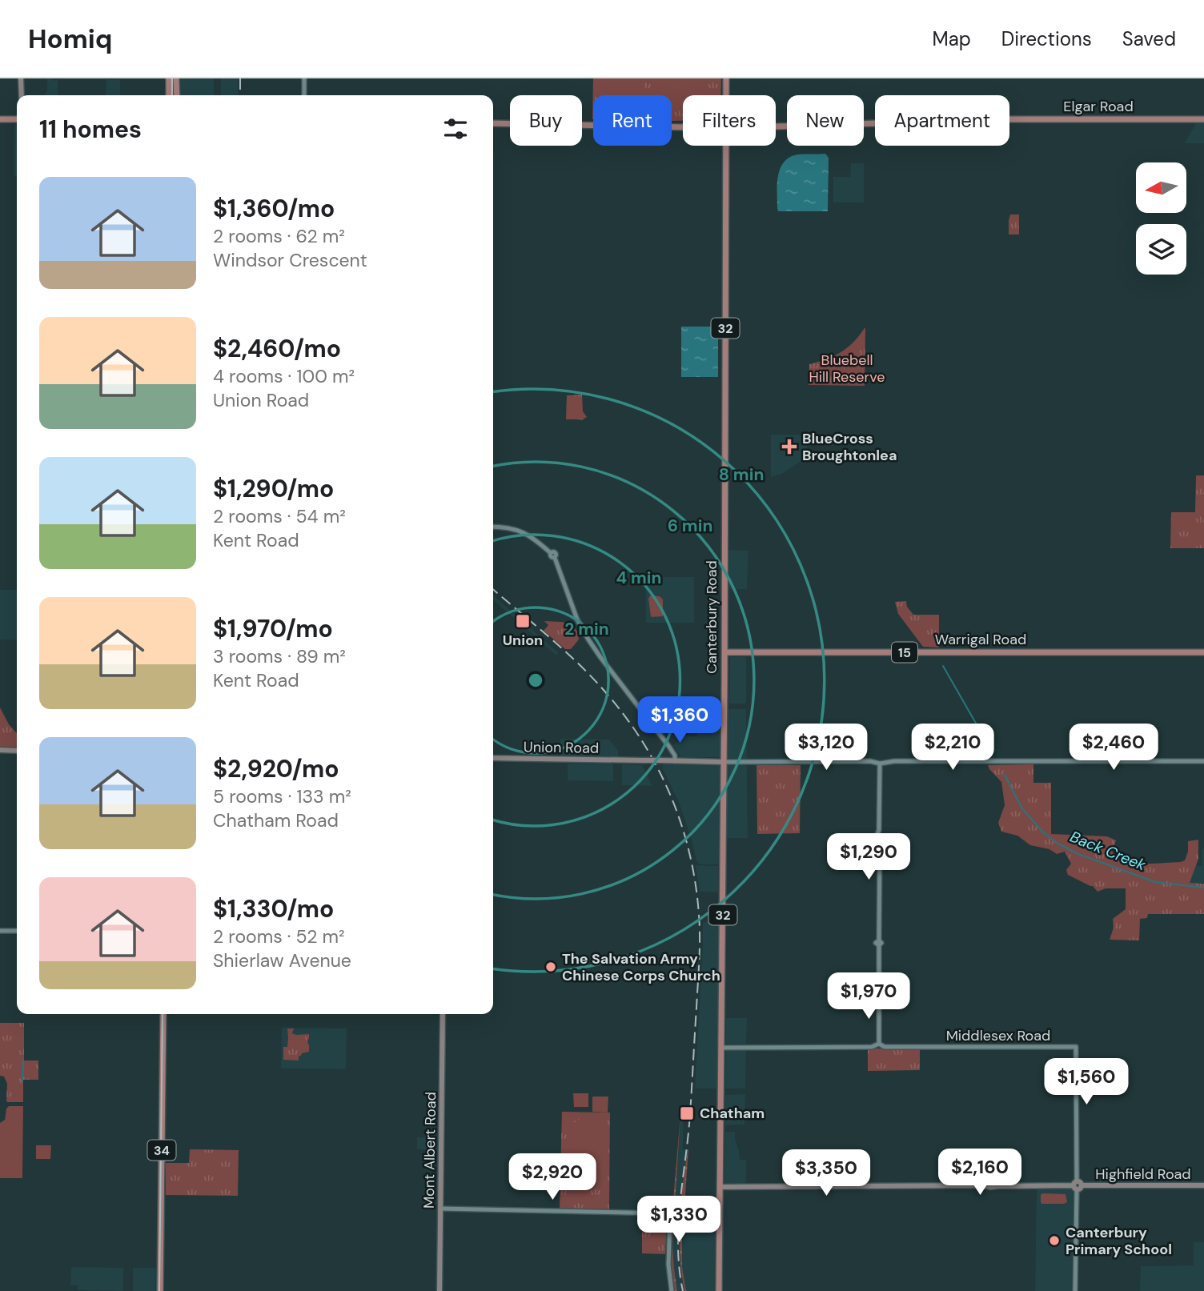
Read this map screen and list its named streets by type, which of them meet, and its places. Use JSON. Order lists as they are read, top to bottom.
{
  "streets": {
    "main road": [
      "Elgar Road",
      "32",
      "Canterbury Road",
      "Warrigal Road",
      "15",
      "Union Road",
      "34",
      "Mont Albert Road",
      "Highfield Road"
    ],
    "street": ["Middlesex Road"]
  },
  "crossings": [
    ["Canterbury Road", "Warrigal Road"],
    ["Canterbury Road", "Union Road"],
    ["Canterbury Road", "Middlesex Road"],
    ["Canterbury Road", "Highfield Road"],
    ["Middlesex Road", "Highfield Road"]
  ],
  "water": ["Back Creek"],
  "parks": ["Bluebell Hill Reserve"],
  "places": {
    "health": ["BlueCross Broughtonlea"],
    "transit": ["Union", "Chatham"],
    "other": ["The Salvation Army Chinese Corps Church", "Canterbury Primary School"]
  },
  "north": "left",
  "page": {
    "header": "Homiq",
    "nav": ["Map", "Directions", "Saved"],
    "chip": [
      "Buy",
      "Rent",
      "Filters",
      "New",
      "Apartment"
    ],
    "heading": "11 homes",
    "list": [
      {
        "name": "$1,360/mo",
        "note": "2 rooms · 62 m² · Windsor Crescent"
      },
      {
        "name": "$2,460/mo",
        "note": "4 rooms · 100 m² · Union Road"
      },
      {
        "name": "$1,290/mo",
        "note": "2 rooms · 54 m² · Kent Road"
      },
      {
        "name": "$1,970/mo",
        "note": "3 rooms · 89 m² · Kent Road"
      },
      {
        "name": "$2,920/mo",
        "note": "5 rooms · 133 m² · Chatham Road"
      },
      {
        "name": "$1,330/mo",
        "note": "2 rooms · 52 m² · Shierlaw Avenue"
      }
    ],
    "price": [
      "$1,360",
      "$3,120",
      "$2,210",
      "$2,460",
      "$1,290",
      "$1,970",
      "$1,560",
      "$2,160",
      "$3,350",
      "$2,920",
      "$1,330"
    ]
  },
  "rings": [
    "8 min",
    "6 min",
    "4 min",
    "2 min"
  ]
}
